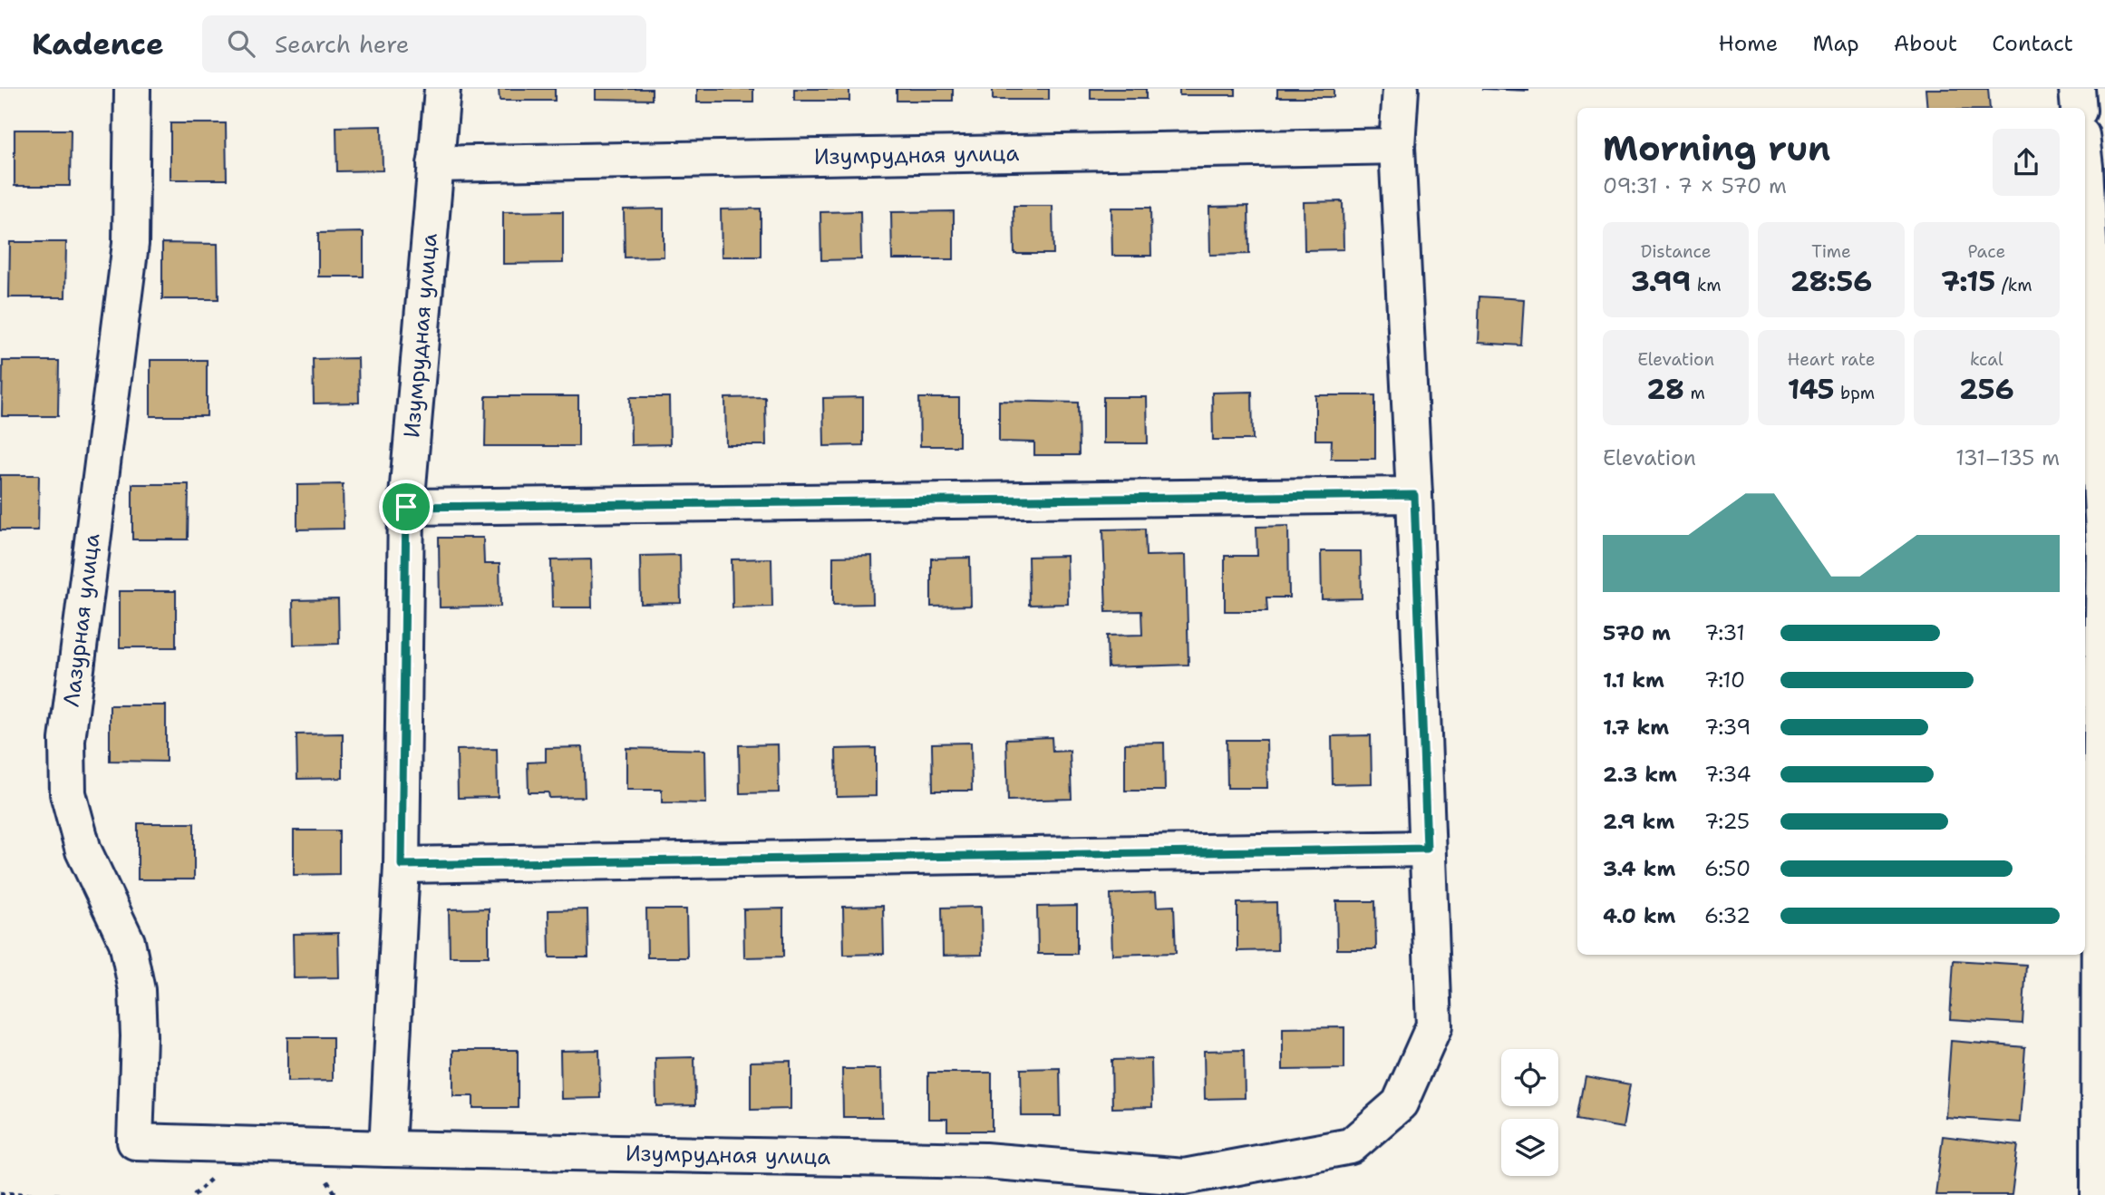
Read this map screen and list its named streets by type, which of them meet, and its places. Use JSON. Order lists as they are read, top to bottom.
{
  "streets": {
    "street": ["Изумрудная улица", "Лазурная улица"]
  },
  "crossings": [
    ["Изумрудная улица", "Лазурная улица"]
  ],
  "page": {
    "header": "Kadence",
    "search": "Search here",
    "nav": [
      "Home",
      "Map",
      "About",
      "Contact"
    ],
    "heading": ["Morning run", "09:31 · 7 × 570 m"],
    "stats": [
      ["Distance", "3.99 km"],
      ["Time", "28:56"],
      ["Pace", "7:15 /km"],
      ["Elevation", "28 m"],
      ["Heart rate", "145 bpm"],
      ["kcal", "256"]
    ],
    "chart": ["Elevation", "131–135 m"],
    "list": [
      {
        "name": "570 m",
        "note": "7:31"
      },
      {
        "name": "1.1 km",
        "note": "7:10"
      },
      {
        "name": "1.7 km",
        "note": "7:39"
      },
      {
        "name": "2.3 km",
        "note": "7:34"
      },
      {
        "name": "2.9 km",
        "note": "7:25"
      },
      {
        "name": "3.4 km",
        "note": "6:50"
      },
      {
        "name": "4.0 km",
        "note": "6:32"
      }
    ]
  }
}
